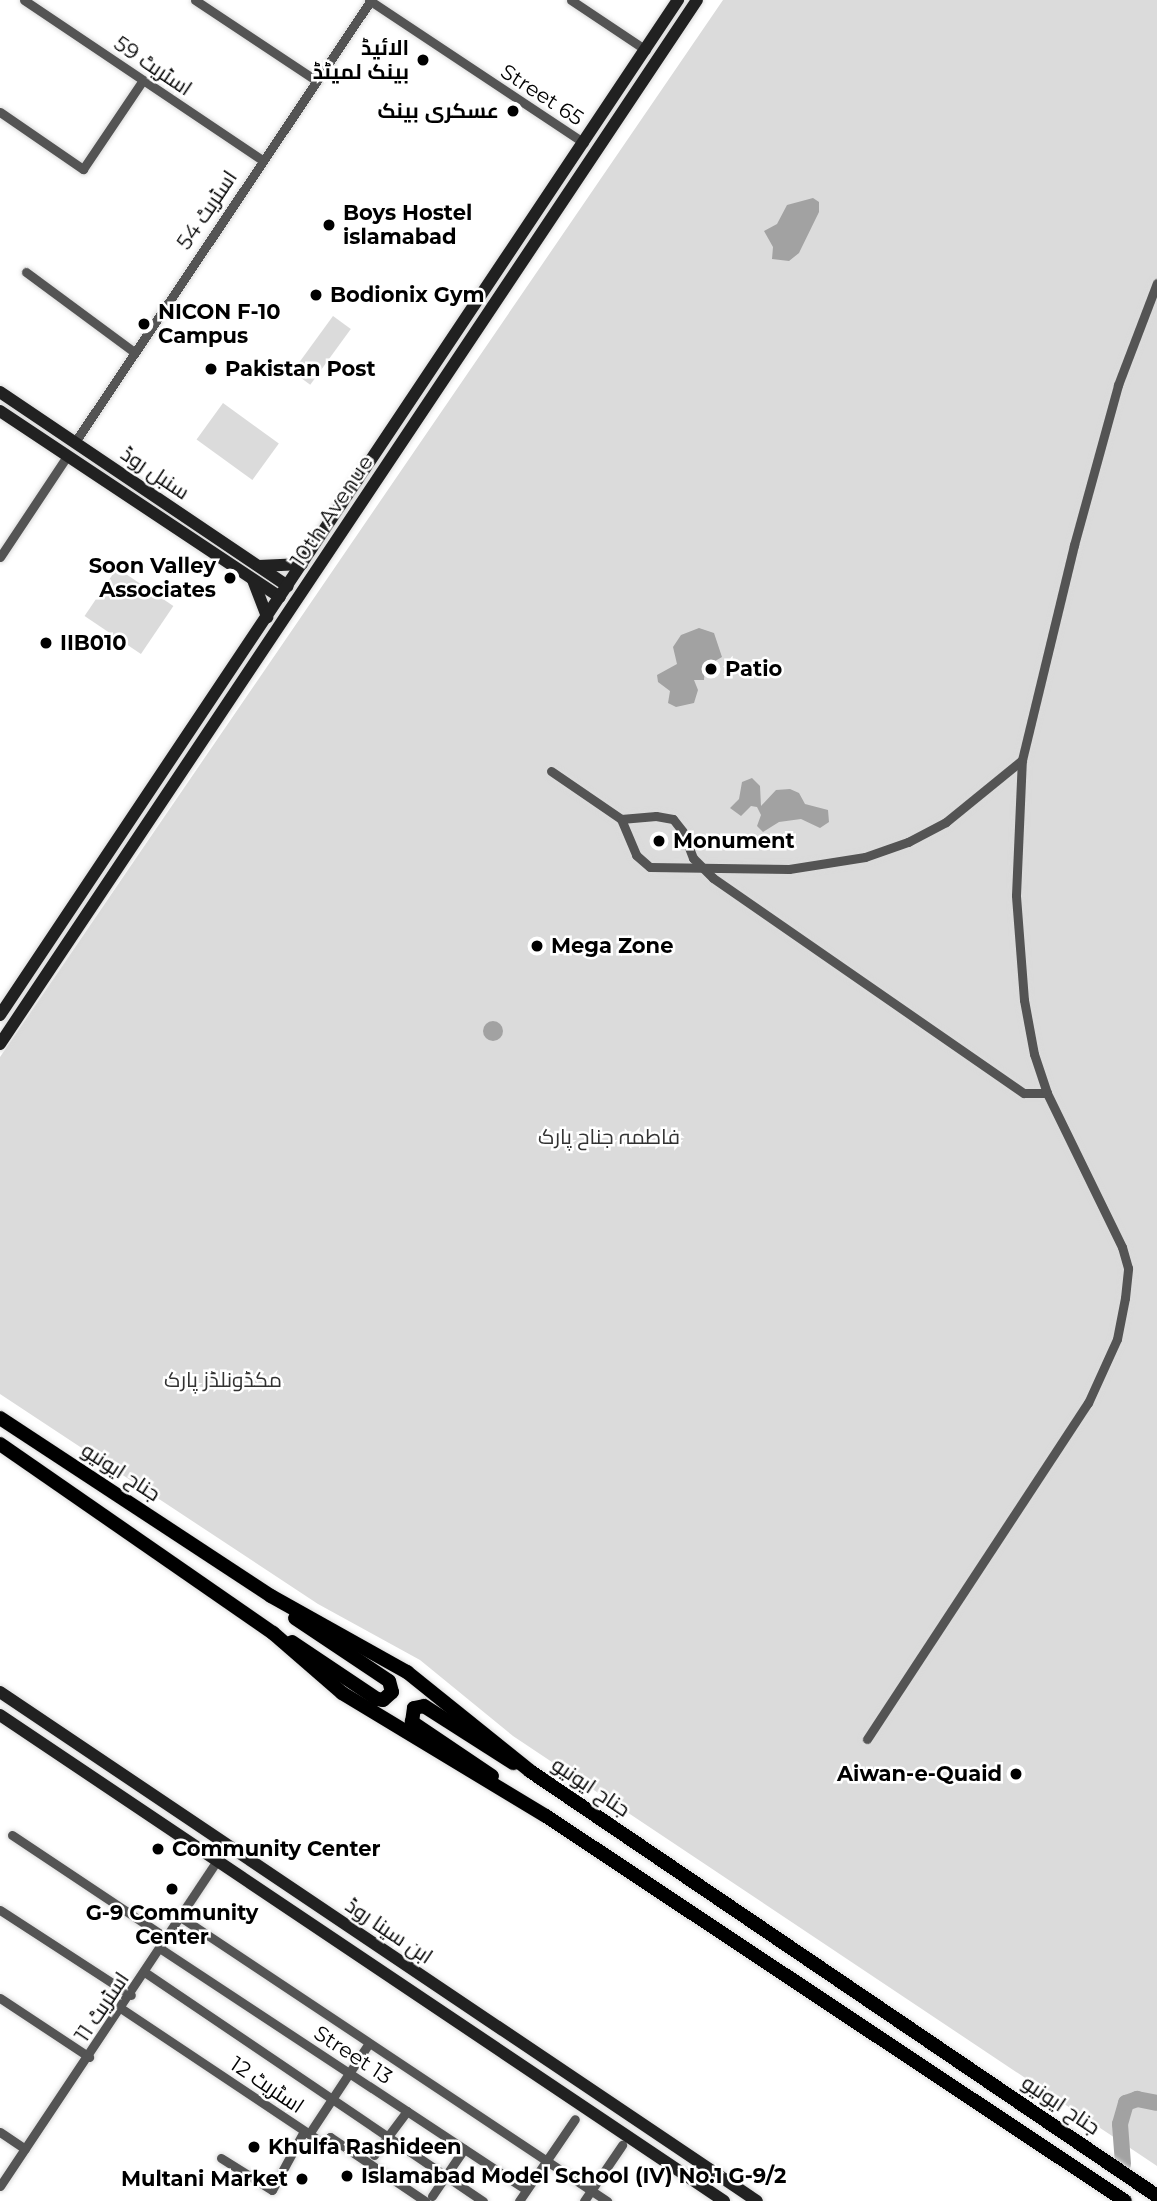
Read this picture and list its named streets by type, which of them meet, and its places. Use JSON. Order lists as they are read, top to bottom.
{
  "streets": {
    "main road": [
      "سنبل روڈ",
      "10th Avenue",
      "جناح ایونیو",
      "ابن سینا روڈ"
    ],
    "street": [
      "اسٹریٹ 59",
      "Street 65",
      "اسٹریٹ 54",
      "اسٹریٹ 11",
      "Street 13",
      "اسٹریٹ 12"
    ]
  },
  "crossings": [
    ["اسٹریٹ 59", "اسٹریٹ 54"],
    ["Street 65", "اسٹریٹ 54"],
    ["Street 65", "10th Avenue"],
    ["اسٹریٹ 54", "سنبل روڈ"],
    ["سنبل روڈ", "10th Avenue"],
    ["ابن سینا روڈ", "اسٹریٹ 11"],
    ["اسٹریٹ 11", "Street 13"],
    ["اسٹریٹ 11", "اسٹریٹ 12"]
  ],
  "parks": ["فاطمہ جناح پارک", "مکڈونلڈز پارک"],
  "places": [
    "الائیڈ بینک لمیٹڈ",
    "عسکری بینک",
    "Boys Hostel islamabad",
    "Bodionix Gym",
    "NICON F-10 Campus",
    "Pakistan Post",
    "Soon Valley Associates",
    "IIB010",
    "Patio",
    "Monument",
    "Mega Zone",
    "Aiwan-e-Quaid",
    "Community Center",
    "G-9 Community Center",
    "Khulfa Rashideen",
    "Islamabad Model School (IV) No.1 G-9/2",
    "Multani Market"
  ]
}
